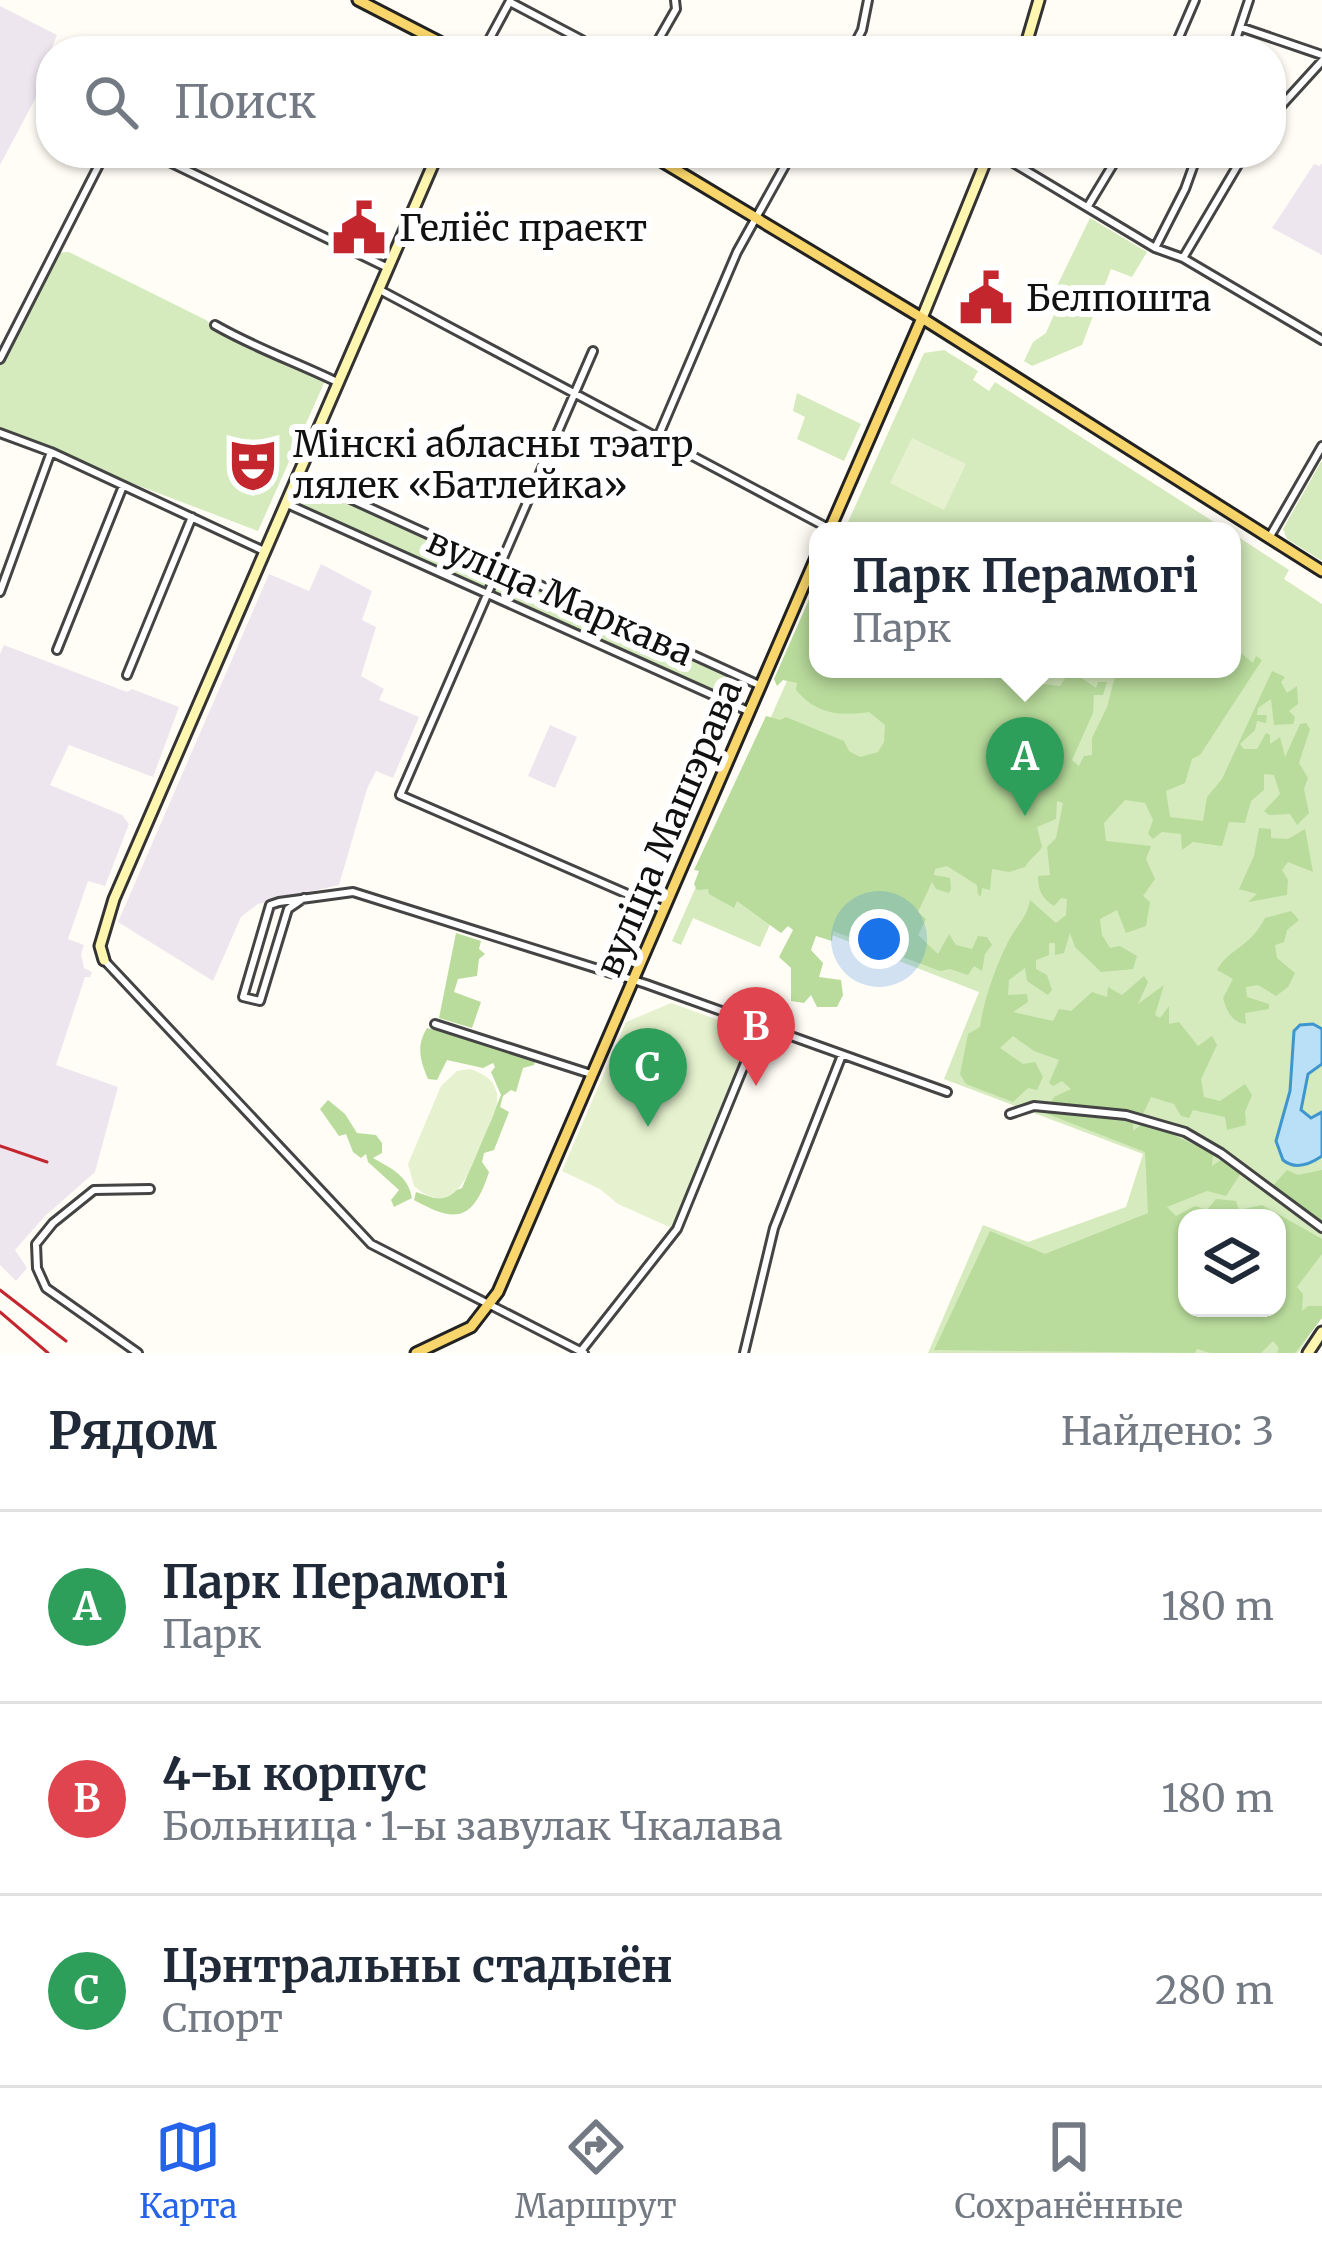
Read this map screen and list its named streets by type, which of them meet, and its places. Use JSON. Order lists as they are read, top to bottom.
{
  "streets": {
    "main road": ["вуліца Машэрава"],
    "street": ["вуліца Маркава"]
  },
  "crossings": [
    ["вуліца Маркава", "вуліца Машэрава"]
  ],
  "places": {
    "public building": ["Геліёс праект", "Белпошта"],
    "theatre": ["Мінскі абласны тэатр лялек «Батлейка»"]
  },
  "page": {
    "search": "Поиск",
    "popup": ["Парк Перамогі", "Парк"],
    "pins": ["A", "B", "C"],
    "heading": ["Рядом", "Найдено: 3"],
    "list": [
      {
        "mark": "A",
        "name": "Парк Перамогі",
        "note": "Парк",
        "value": "180 m"
      },
      {
        "mark": "B",
        "name": "4-ы корпус",
        "note": "Больница · 1-ы завулак Чкалава",
        "value": "180 m"
      },
      {
        "mark": "C",
        "name": "Цэнтральны стадыён",
        "note": "Спорт",
        "value": "280 m"
      }
    ],
    "nav": ["Карта", "Маршрут", "Сохранённые"]
  }
}
